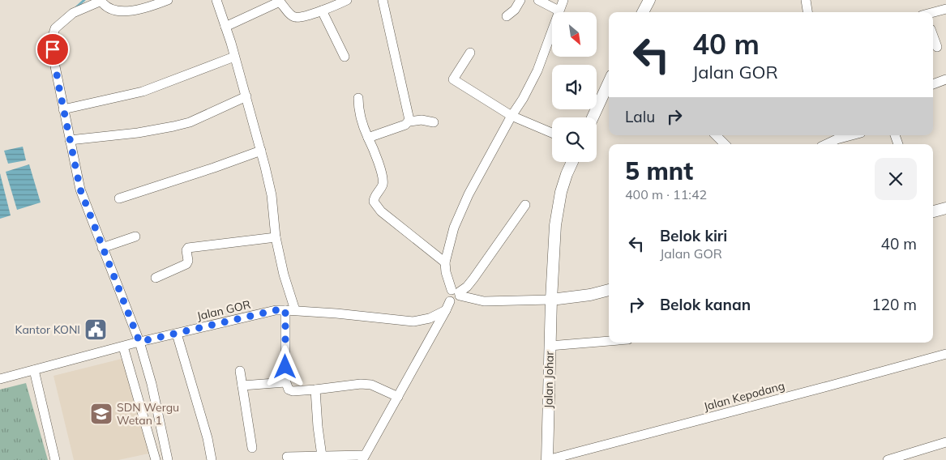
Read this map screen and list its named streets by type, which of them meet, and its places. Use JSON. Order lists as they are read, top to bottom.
{
  "streets": {
    "street": ["Jalan GOR", "Jalan Johar", "Jalan Kepodang"]
  },
  "crossings": [
    ["Jalan Johar", "Jalan Kepodang"]
  ],
  "places": {
    "public building": ["Kantor KONI"],
    "school or university": ["SDN Wergu Wetan 1"]
  },
  "north": "bottom right",
  "page": {
    "turn": ["40 m", "Jalan GOR"],
    "then": "Lalu",
    "heading": ["5 mnt", "400 m · 11:42"],
    "list": [
      {
        "name": "Belok kiri",
        "note": "Jalan GOR",
        "value": "40 m"
      },
      {
        "name": "Belok kanan",
        "value": "120 m"
      }
    ]
  }
}
